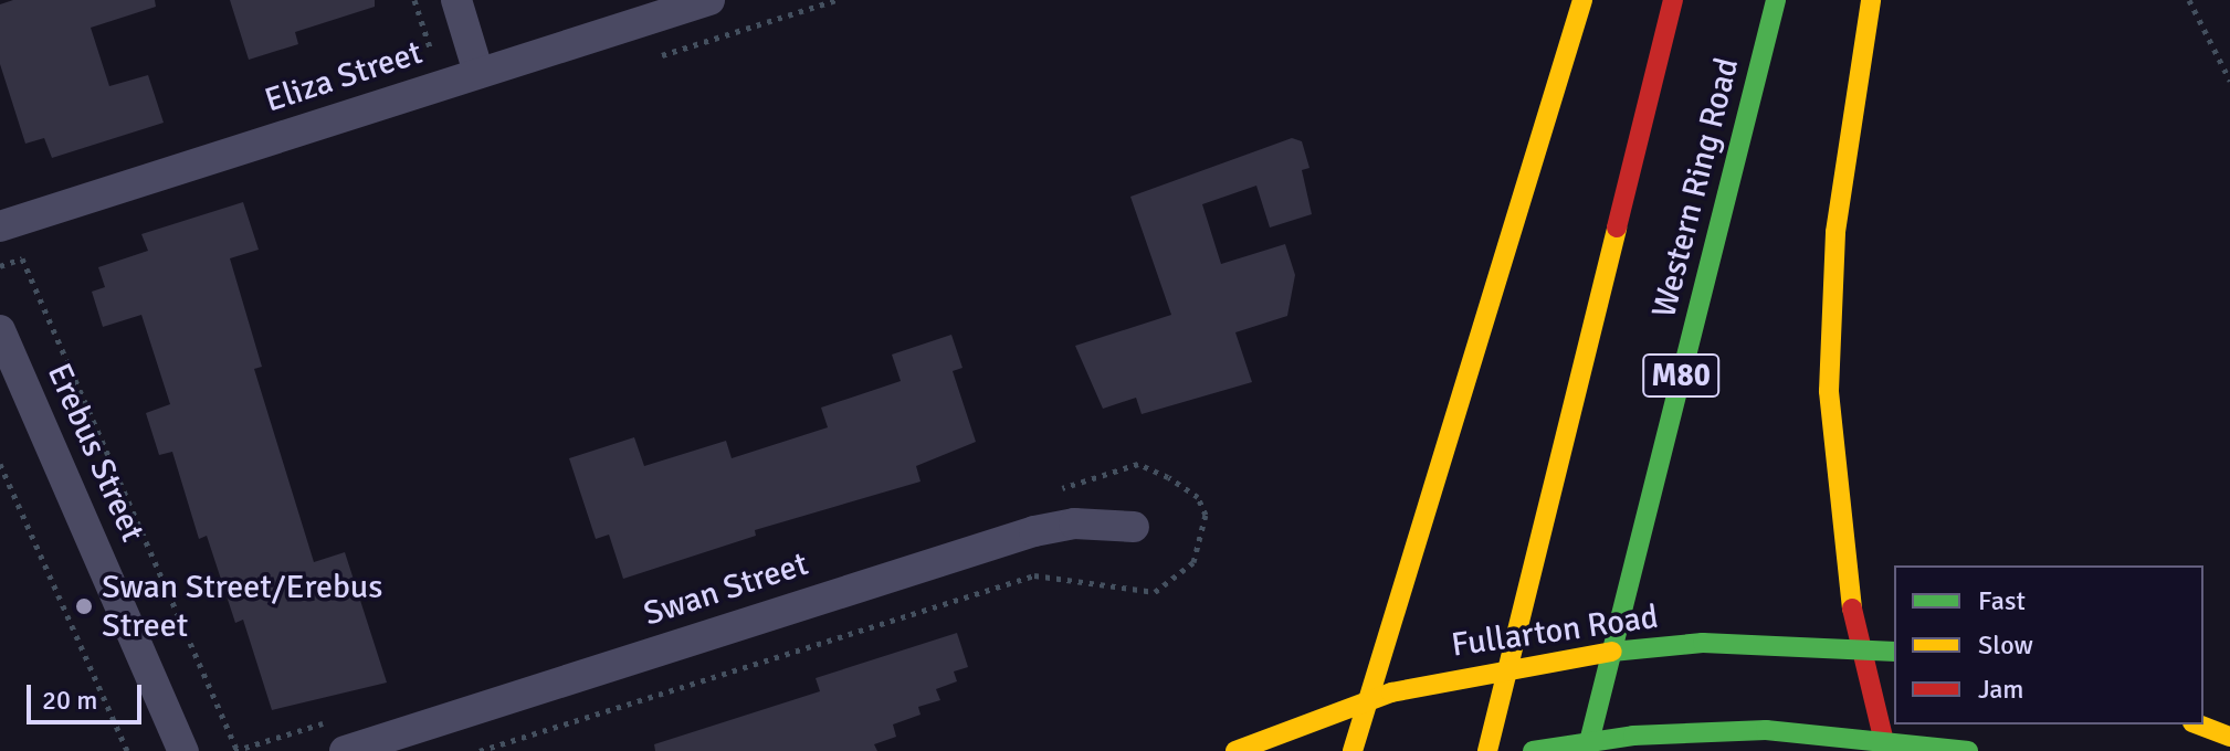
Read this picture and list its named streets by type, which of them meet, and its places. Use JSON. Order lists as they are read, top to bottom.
{
  "streets": {
    "main road": ["Western Ring Road", "M80", "Fullarton Road"],
    "street": ["Eliza Street", "Erebus Street", "Swan Street"]
  },
  "places": ["Swan Street/Erebus Street"],
  "legend": ["Fast", "Slow", "Jam"],
  "scale_bar": "20 m"
}
